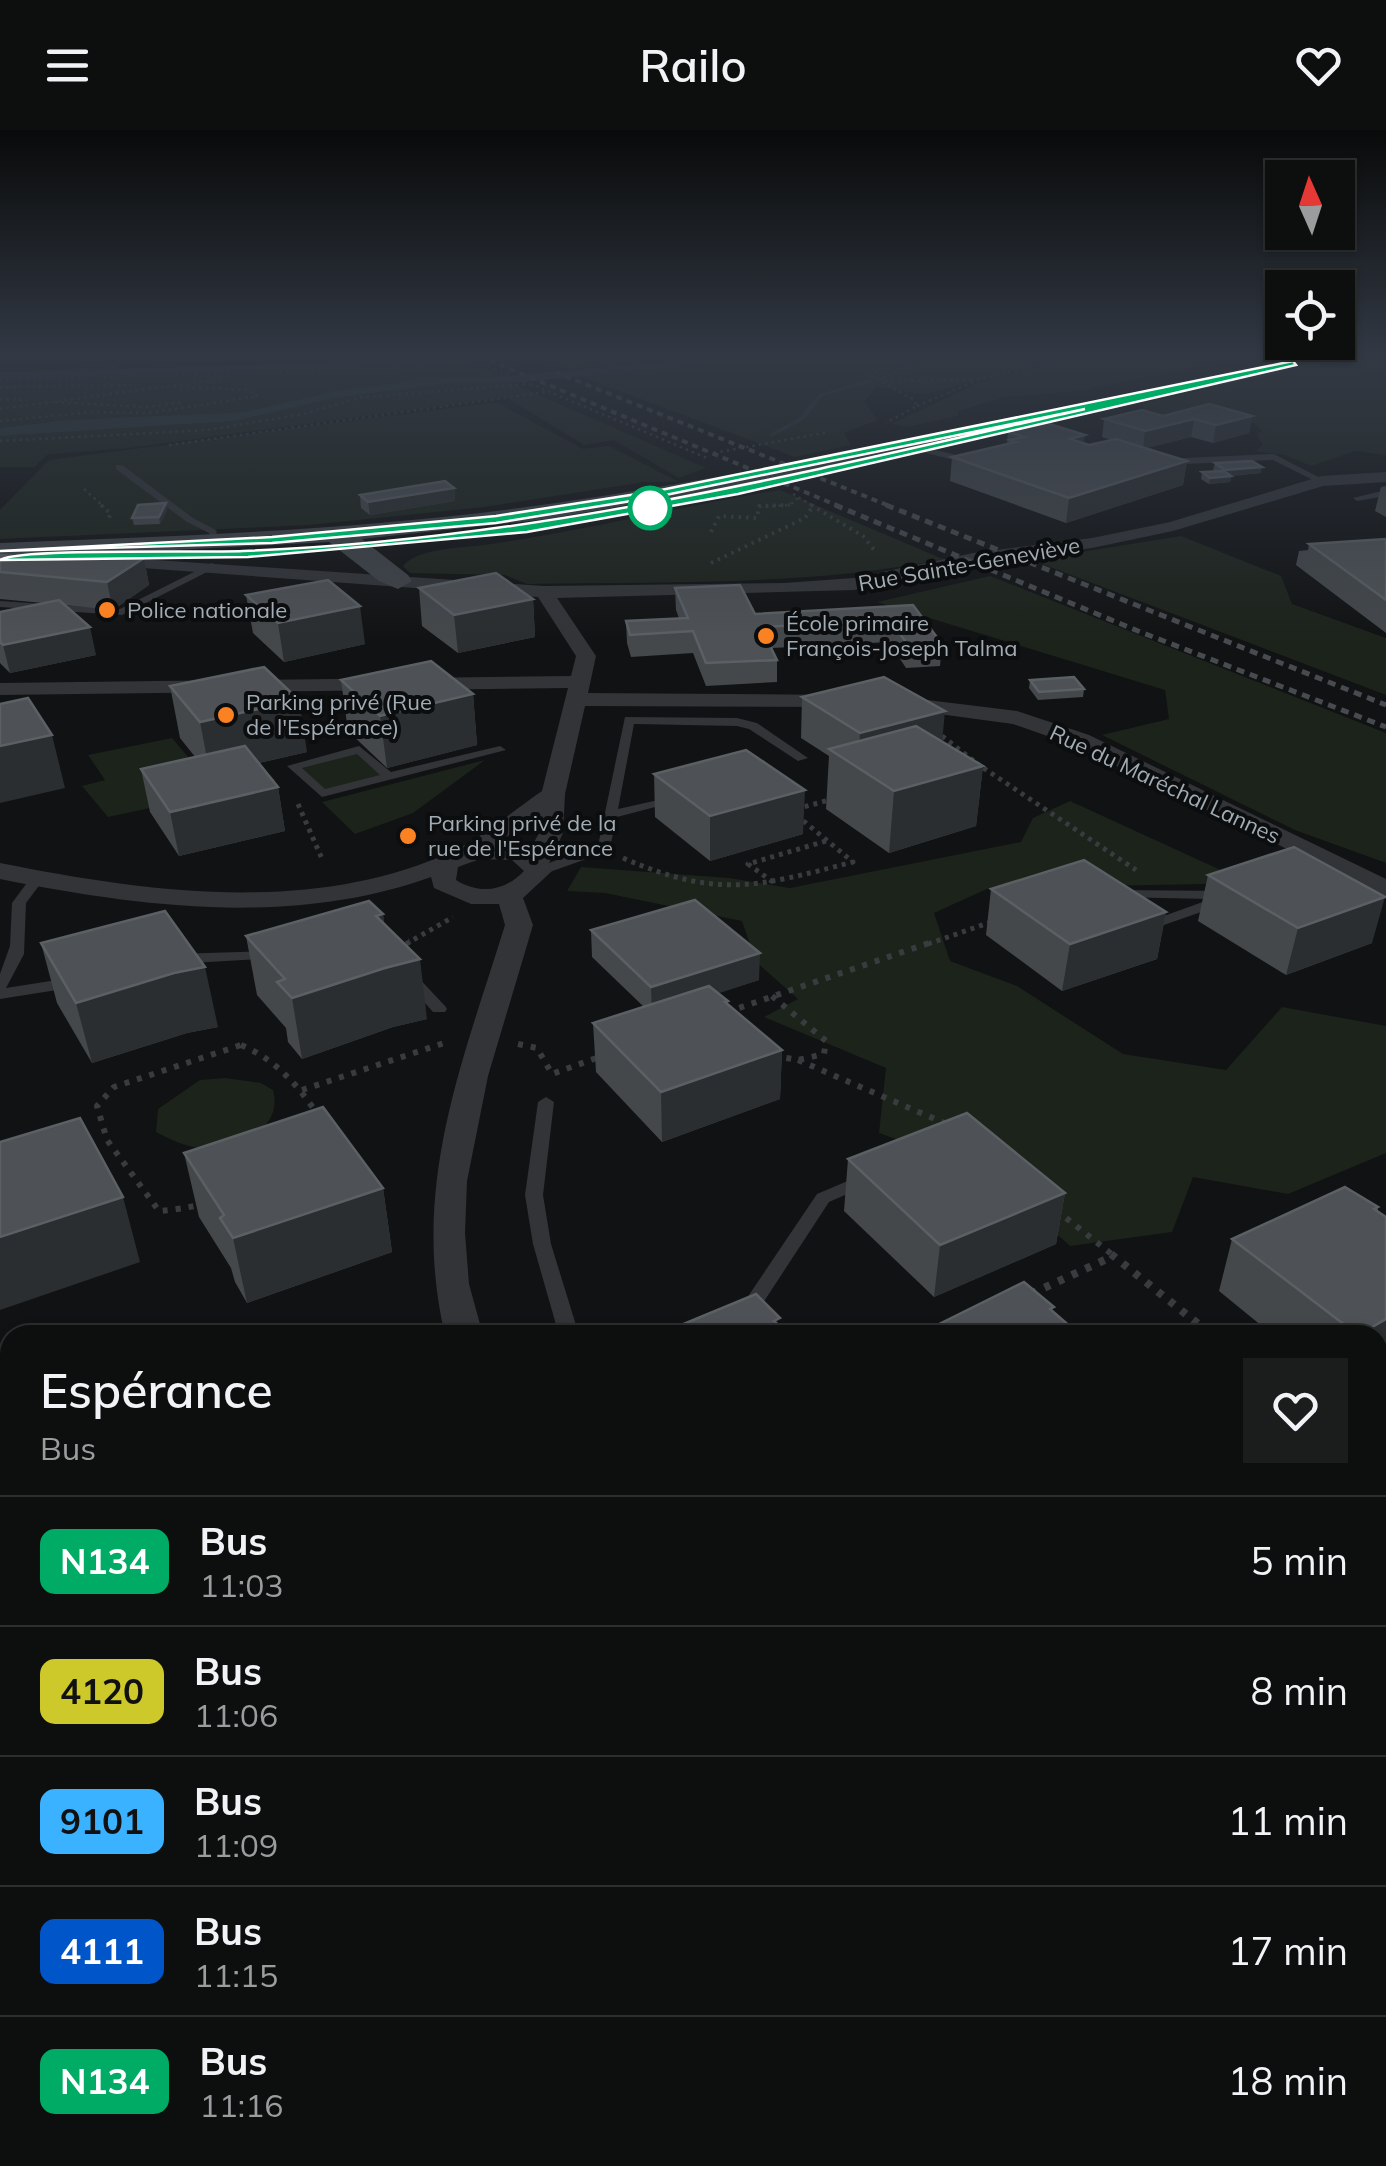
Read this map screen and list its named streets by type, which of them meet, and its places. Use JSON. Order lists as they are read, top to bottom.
{
  "streets": {
    "street": ["Rue Sainte-Geneviève", "Rue du Maréchal Lannes"]
  },
  "places": [
    "Police nationale",
    "École primaire François-Joseph Talma",
    "Parking privé (Rue de l'Espérance)",
    "Parking privé de la rue de l'Espérance"
  ],
  "lines": ["bus line N134"],
  "north": "top",
  "page": {
    "header": "Railo",
    "heading": ["Espérance", "Bus"],
    "list": [
      {
        "mark": "N134",
        "name": "Bus",
        "note": "11:03",
        "value": "5 min"
      },
      {
        "mark": "4120",
        "name": "Bus",
        "note": "11:06",
        "value": "8 min"
      },
      {
        "mark": "9101",
        "name": "Bus",
        "note": "11:09",
        "value": "11 min"
      },
      {
        "mark": "4111",
        "name": "Bus",
        "note": "11:15",
        "value": "17 min"
      },
      {
        "mark": "N134",
        "name": "Bus",
        "note": "11:16",
        "value": "18 min"
      }
    ]
  }
}
